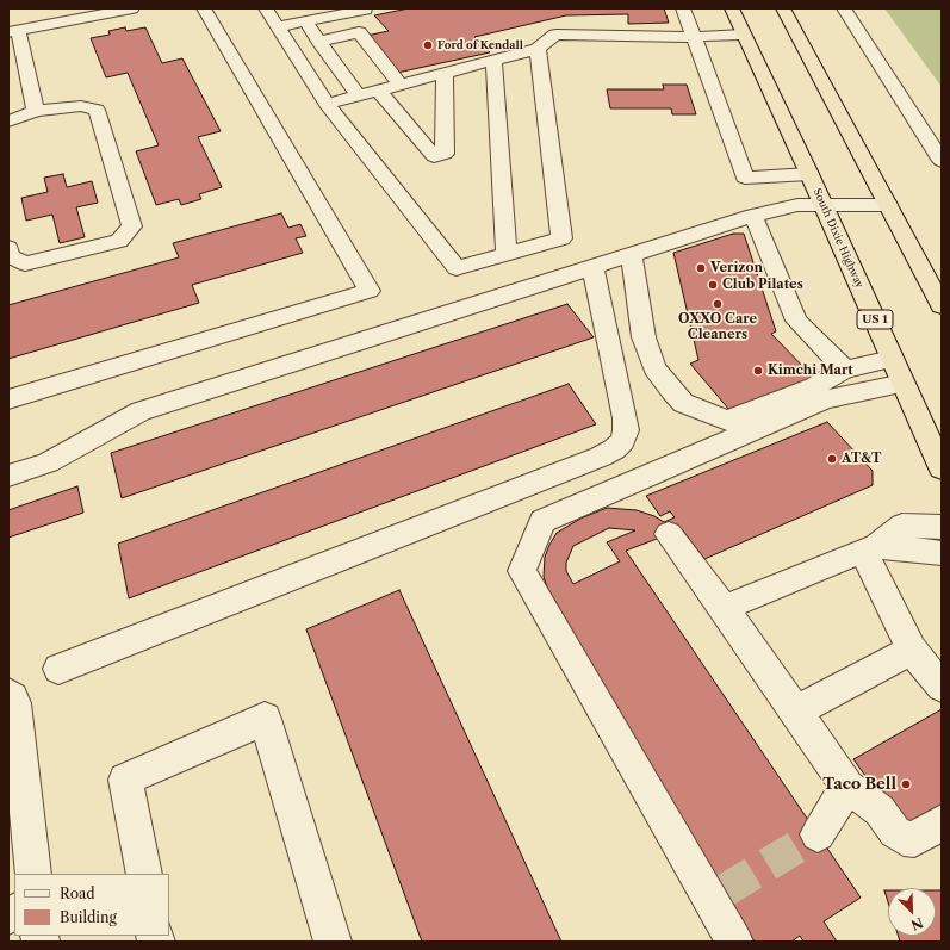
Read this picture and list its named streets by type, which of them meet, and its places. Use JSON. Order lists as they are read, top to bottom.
{
  "streets": {
    "highway": ["South Dixie Highway", "US 1"]
  },
  "places": [
    "Ford of Kendall",
    "Verizon",
    "Club Pilates",
    "OXXO Care Cleaners",
    "Kimchi Mart",
    "AT&T",
    "Taco Bell"
  ],
  "legend": ["Road", "Building"],
  "north": "bottom right"
}
